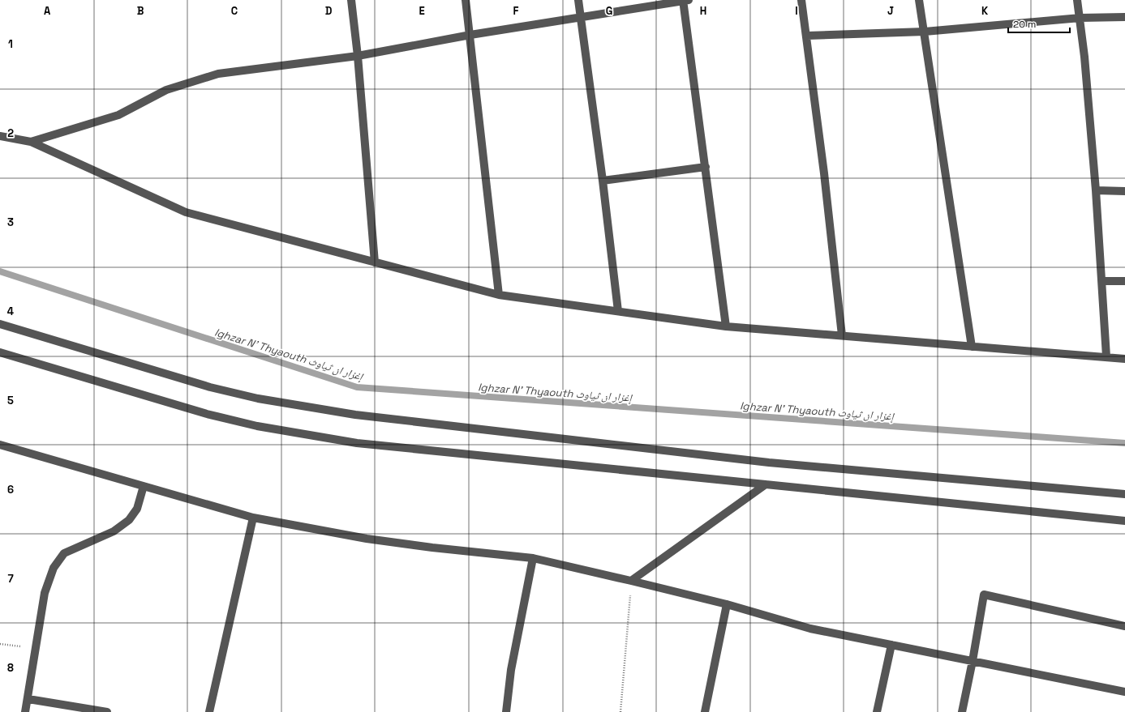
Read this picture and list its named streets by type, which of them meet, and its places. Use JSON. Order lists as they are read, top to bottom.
{
  "water": ["Ighzar N' Thyaouth إغزار ان ثياوث"],
  "scale_bar": "20 m",
  "grid": {
    "columns": [
      "A",
      "B",
      "C",
      "D",
      "E",
      "F",
      "G",
      "H",
      "I",
      "J",
      "K"
    ],
    "rows": [
      "1",
      "2",
      "3",
      "4",
      "5",
      "6",
      "7",
      "8"
    ]
  }
}
